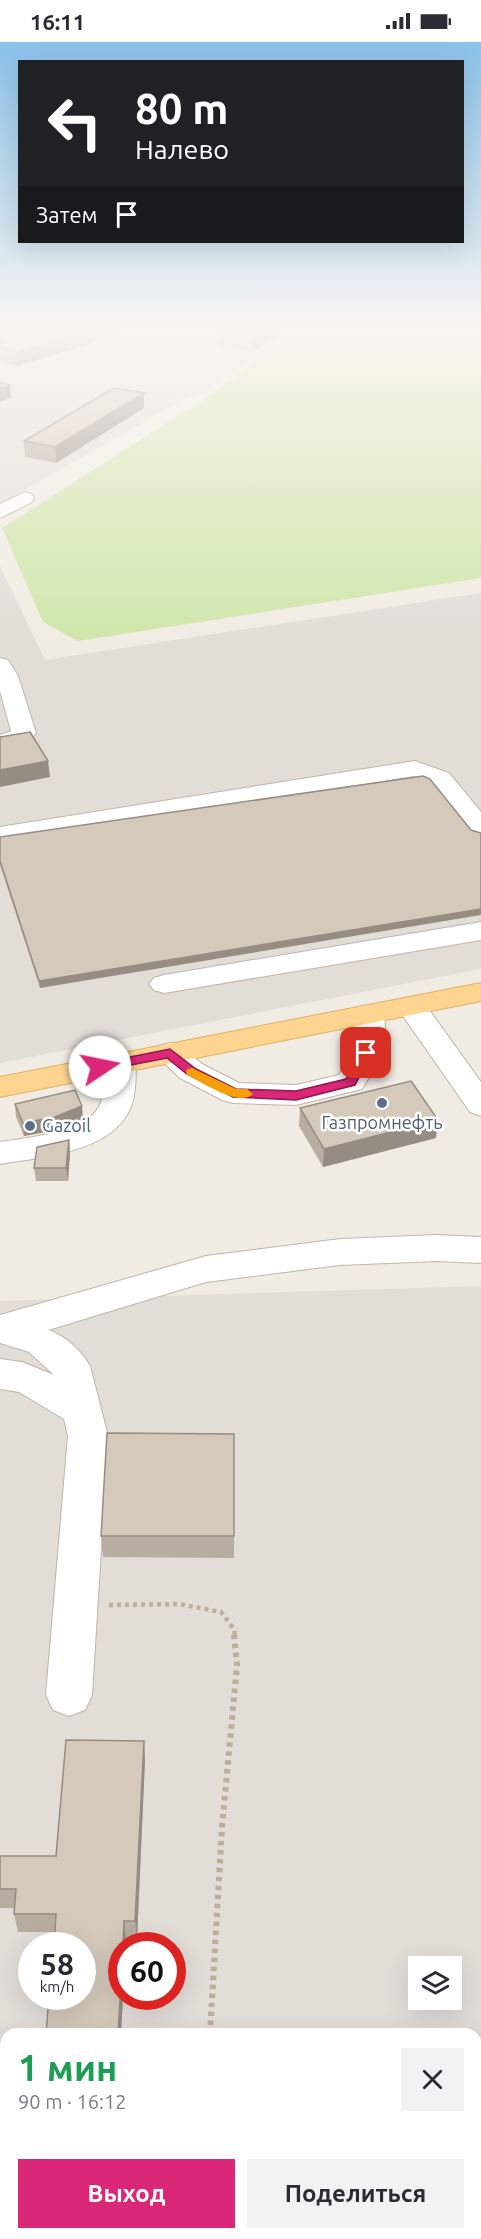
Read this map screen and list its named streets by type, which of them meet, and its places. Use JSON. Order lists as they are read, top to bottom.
{
  "places": ["Газпромнефть", "Gazoil"],
  "page": {
    "status": "16:11",
    "turn": ["80 m", "Налево"],
    "then": "Затем",
    "speed": "58 km/h",
    "limit": "60",
    "heading": ["1 мин", "90 m · 16:12"],
    "buttons": ["Выход", "Поделиться"]
  }
}
